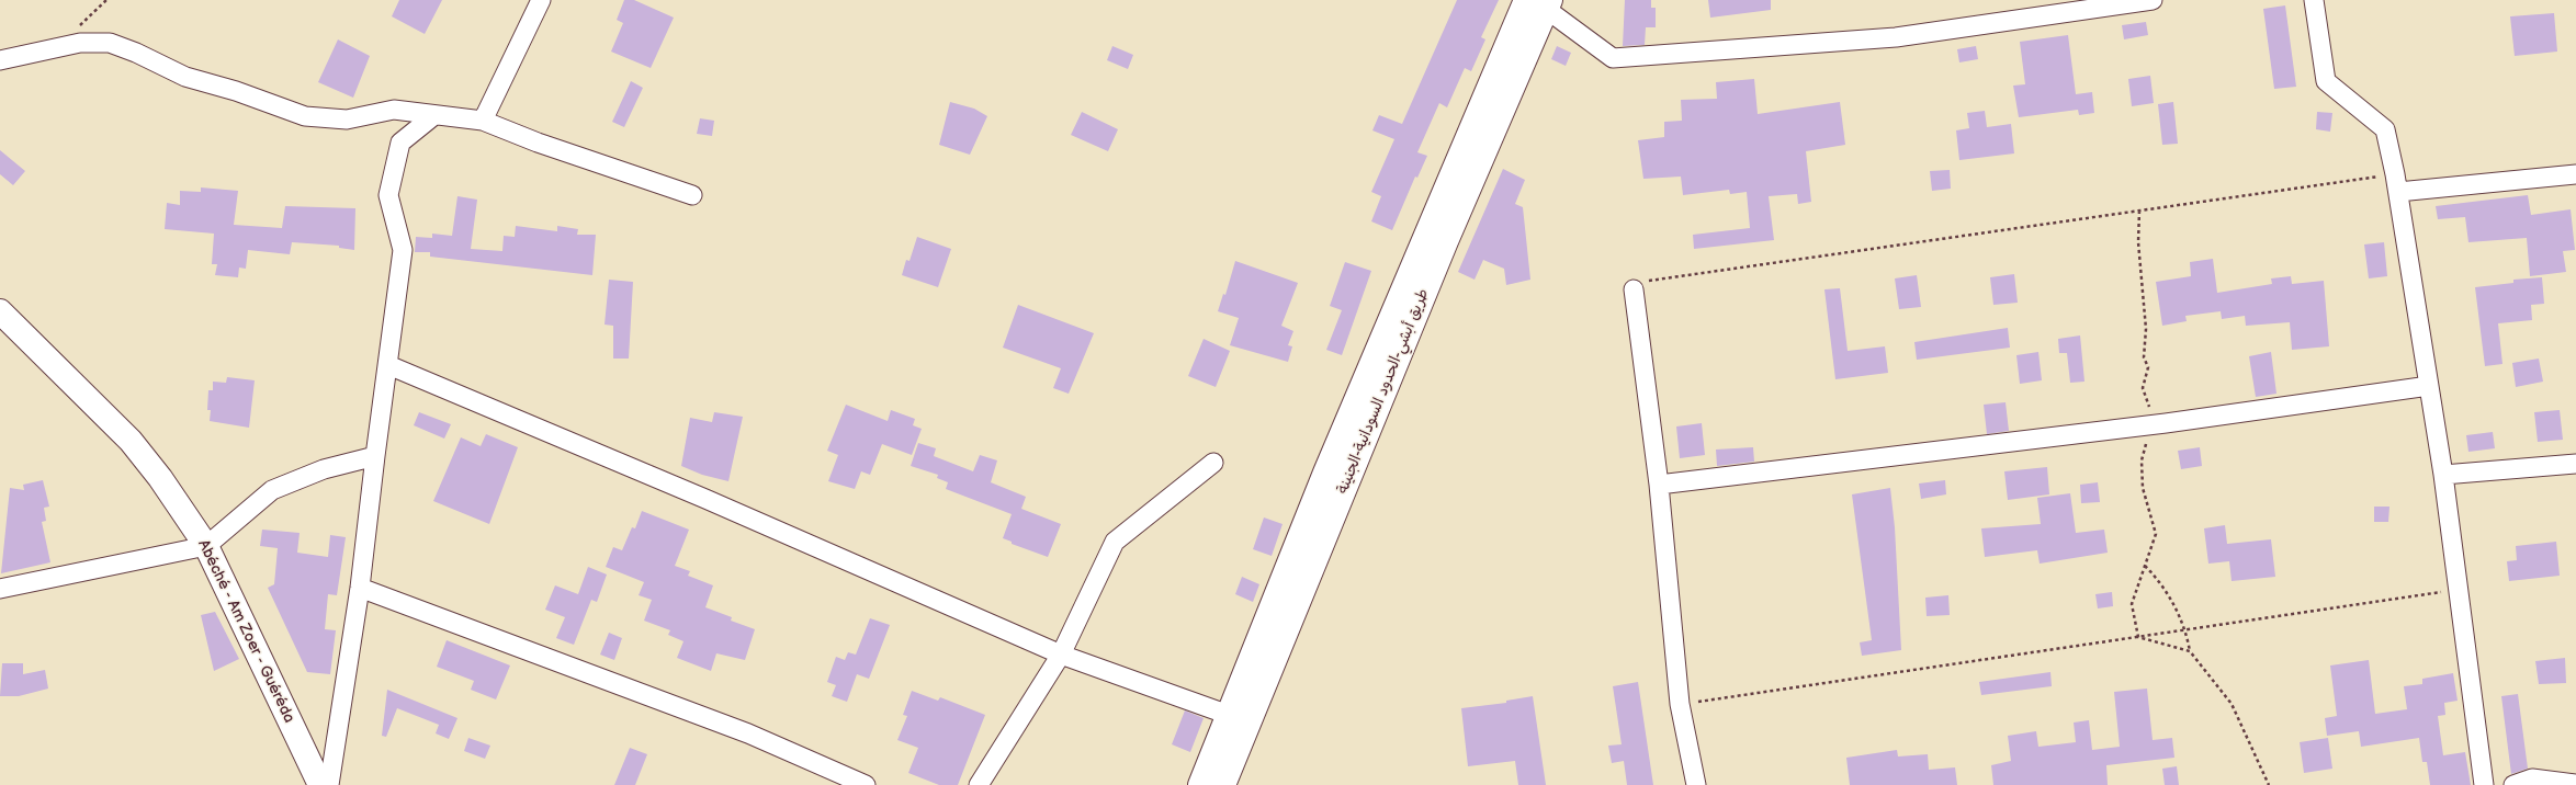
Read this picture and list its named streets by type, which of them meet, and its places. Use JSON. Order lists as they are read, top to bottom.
{
  "streets": {
    "main road": ["طريق أبشي-الحدود السودانية-الجنينة", "Abéché - Am Zoer - Guéréda"]
  }
}
